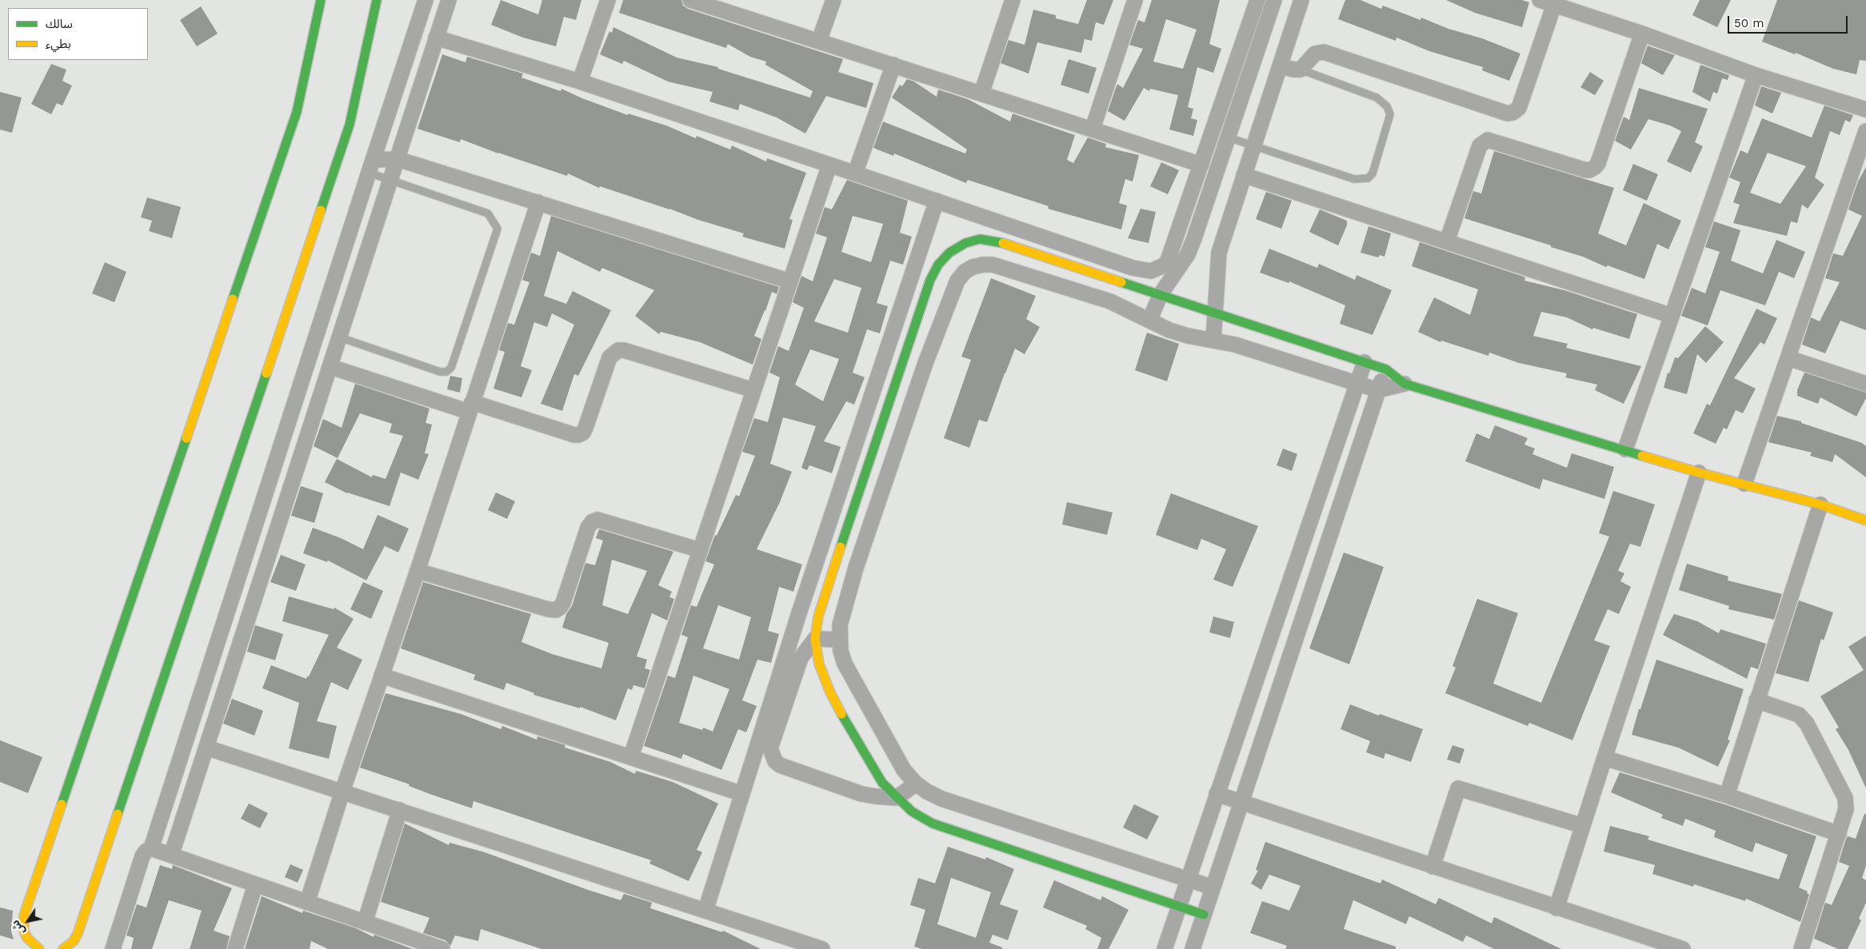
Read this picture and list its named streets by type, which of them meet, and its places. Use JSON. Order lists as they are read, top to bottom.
{
  "legend": ["سالك", "بطيء"],
  "scale_bar": "50 m",
  "north": "bottom left"
}
